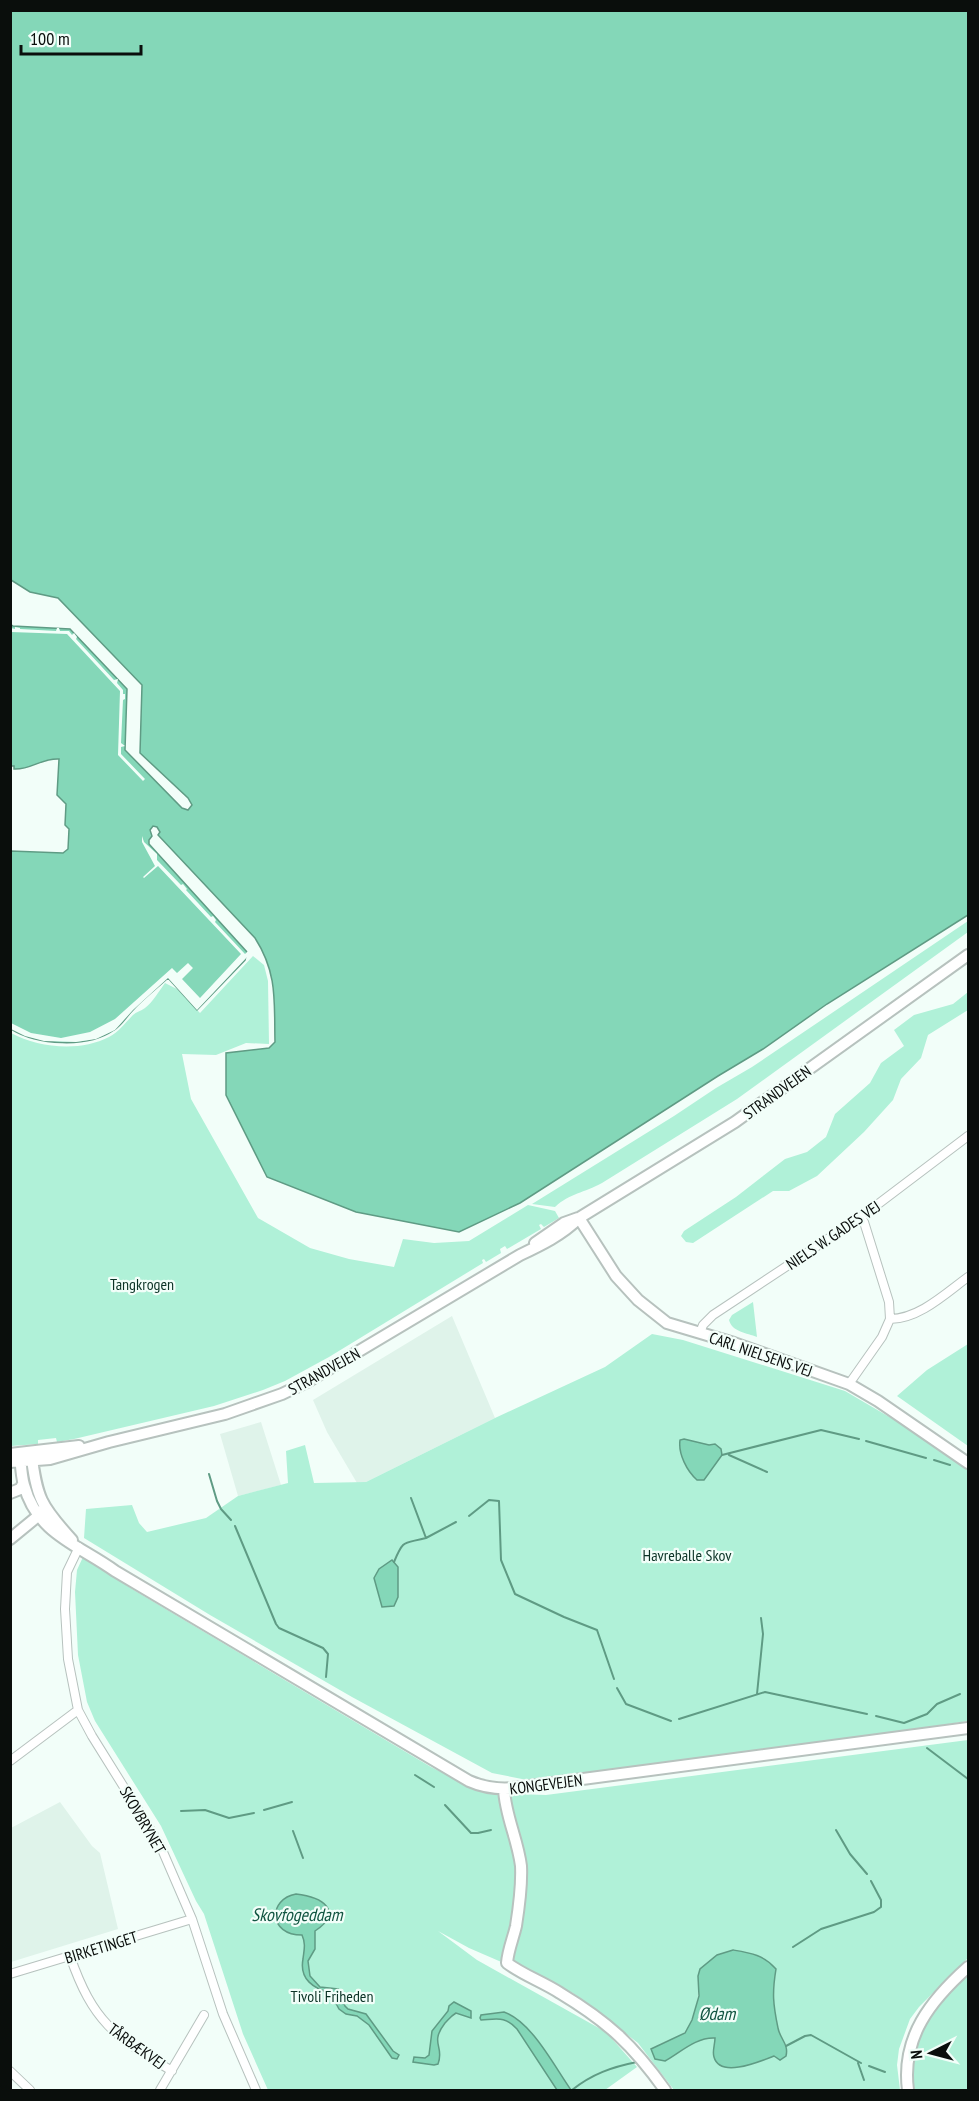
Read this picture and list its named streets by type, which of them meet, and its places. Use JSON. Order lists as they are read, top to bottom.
{
  "streets": {
    "street": [
      "STRANDVEJEN",
      "NIELS W. GADES VEJ",
      "CARL NIELSENS VEJ",
      "KONGEVEJEN",
      "SKOVBRYNET",
      "BIRKETINGET",
      "TÅRBÆKVEJ"
    ]
  },
  "crossings": [
    ["STRANDVEJEN", "CARL NIELSENS VEJ"],
    ["NIELS W. GADES VEJ", "CARL NIELSENS VEJ"],
    ["KONGEVEJEN", "SKOVBRYNET"],
    ["SKOVBRYNET", "BIRKETINGET"],
    ["BIRKETINGET", "TÅRBÆKVEJ"]
  ],
  "water": ["Skovfogeddam", "Ødam"],
  "parks": ["Tangkrogen", "Havreballe Skov", "Tivoli Friheden"],
  "scale_bar": "100 m",
  "north": "left"
}
